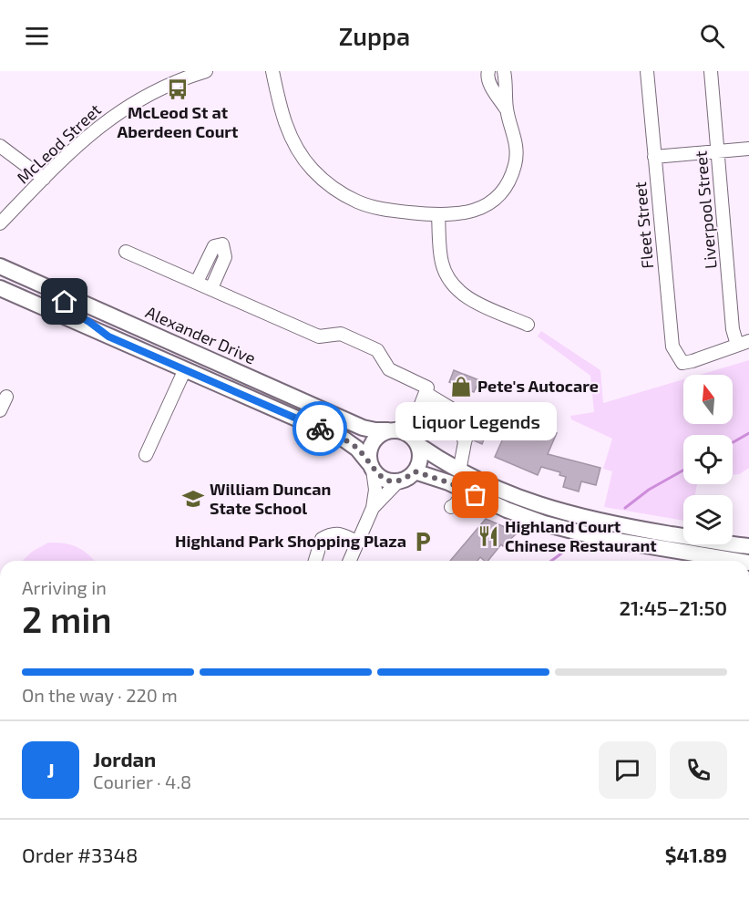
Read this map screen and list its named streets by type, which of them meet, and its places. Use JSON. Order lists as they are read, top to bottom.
{
  "streets": {
    "main road": ["Alexander Drive"],
    "street": ["McLeod Street", "Liverpool Street", "Fleet Street"]
  },
  "crossings": [
    ["Liverpool Street", "Fleet Street"]
  ],
  "places": {
    "bus stop": ["McLeod St at Aberdeen Court"],
    "shop": ["Pete's Autocare"],
    "other": ["Liquor Legends"],
    "school or university": ["William Duncan State School"],
    "restaurant": ["Highland Court Chinese Restaurant"],
    "parking": ["Highland Park Shopping Plaza"]
  },
  "north": "top",
  "page": {
    "header": "Zuppa",
    "bubble": "Liquor Legends",
    "heading": ["2 min", "Arriving in", "21:45–21:50"],
    "panel": [
      "Jordan",
      "Courier · 4.8",
      "Order #3348",
      "$41.89"
    ],
    "bar": "On the way · 220 m",
    "round": "J"
  }
}
